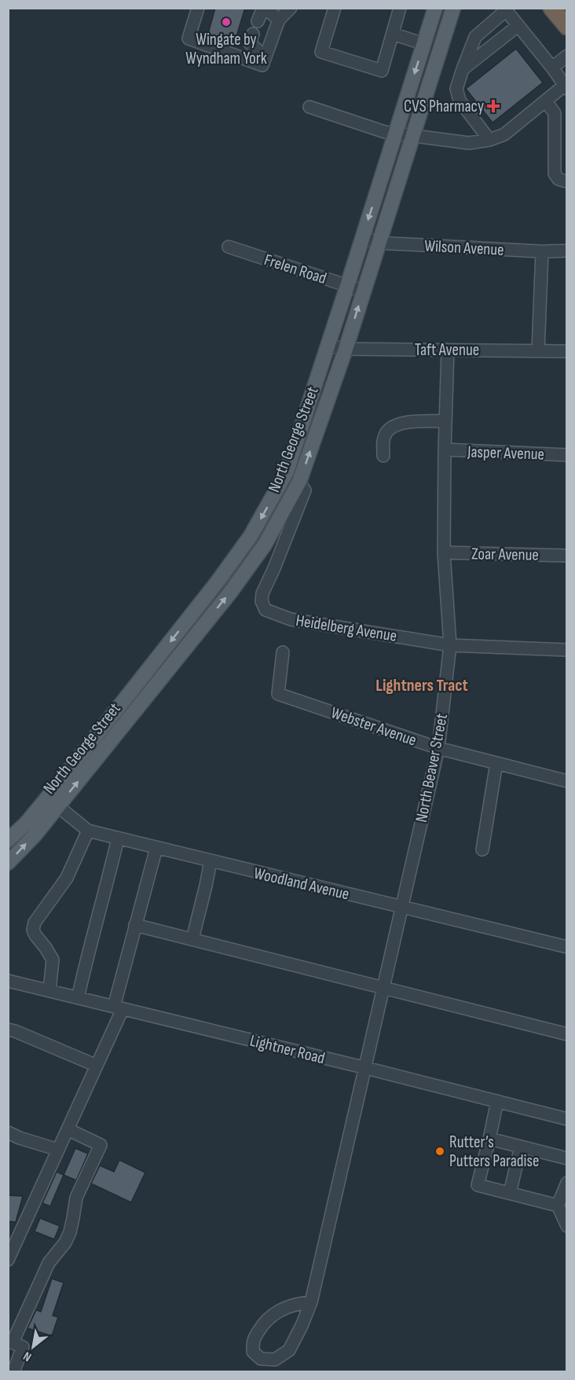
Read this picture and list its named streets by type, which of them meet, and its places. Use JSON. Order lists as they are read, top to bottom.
{
  "streets": {
    "main road": ["North George Street"],
    "street": [
      "Wilson Avenue",
      "Frelen Road",
      "Taft Avenue",
      "Jasper Avenue",
      "Zoar Avenue",
      "Heidelberg Avenue",
      "Webster Avenue",
      "North Beaver Street",
      "Woodland Avenue",
      "Lightner Road"
    ]
  },
  "crossings": [
    ["Wilson Avenue", "North George Street"],
    ["Frelen Road", "North George Street"],
    ["Taft Avenue", "North George Street"],
    ["Taft Avenue", "North Beaver Street"],
    ["North George Street", "Heidelberg Avenue"],
    ["North George Street", "Woodland Avenue"],
    ["Jasper Avenue", "North Beaver Street"],
    ["Zoar Avenue", "North Beaver Street"],
    ["Heidelberg Avenue", "North Beaver Street"],
    ["Webster Avenue", "North Beaver Street"],
    ["North Beaver Street", "Woodland Avenue"],
    ["North Beaver Street", "Lightner Road"]
  ],
  "districts": ["Lightners Tract"],
  "places": {
    "other": ["Wingate by Wyndham York", "Rutter’s Putters Paradise"],
    "health": ["CVS Pharmacy"]
  },
  "north": "bottom left"
}
